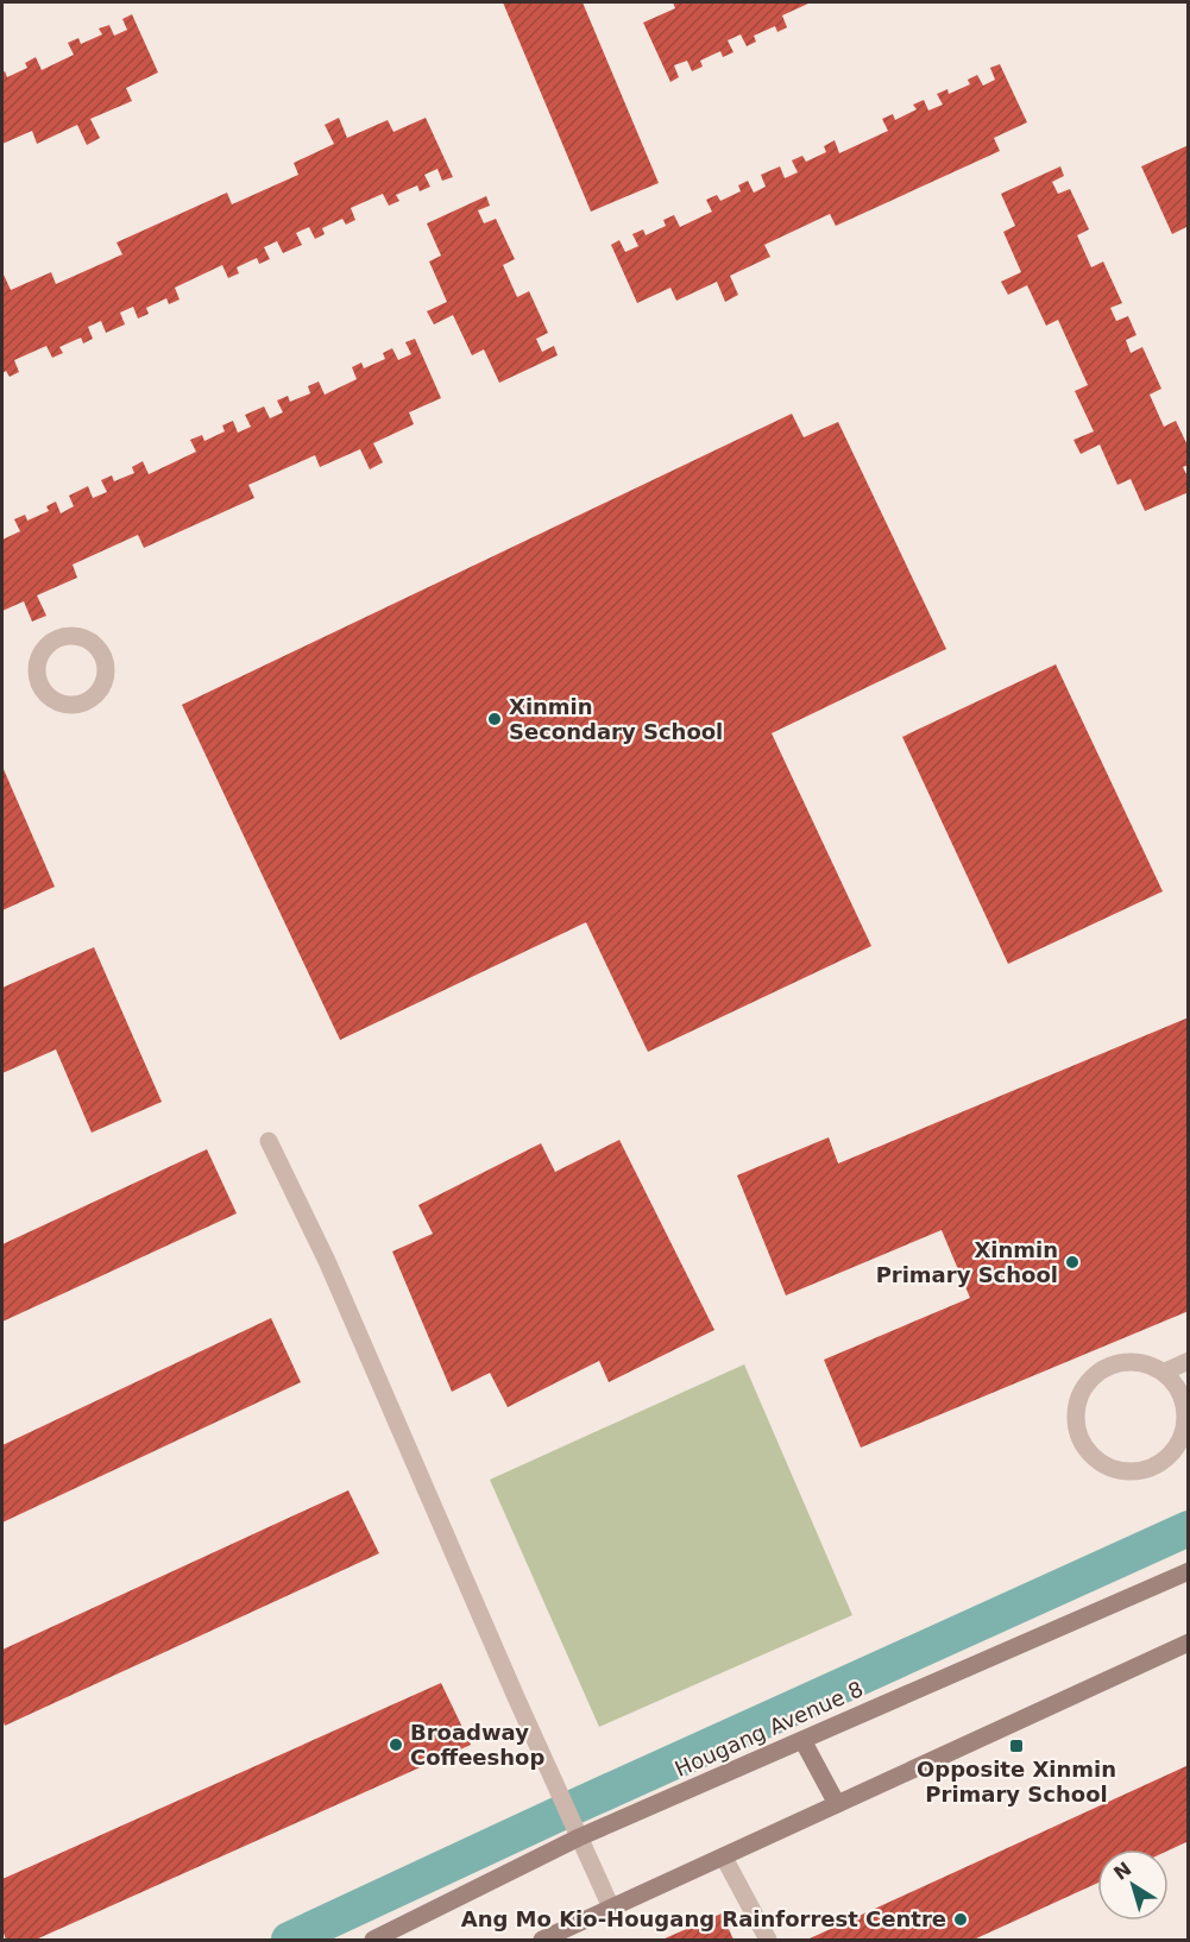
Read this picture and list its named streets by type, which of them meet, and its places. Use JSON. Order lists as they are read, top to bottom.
{
  "streets": {
    "main road": ["Hougang Avenue 8"]
  },
  "places": {
    "other": [
      "Xinmin Secondary School",
      "Xinmin Primary School",
      "Broadway Coffeeshop",
      "Ang Mo Kio-Hougang Rainforrest Centre"
    ],
    "transit": ["Opposite Xinmin Primary School"]
  },
  "north": "top left"
}
